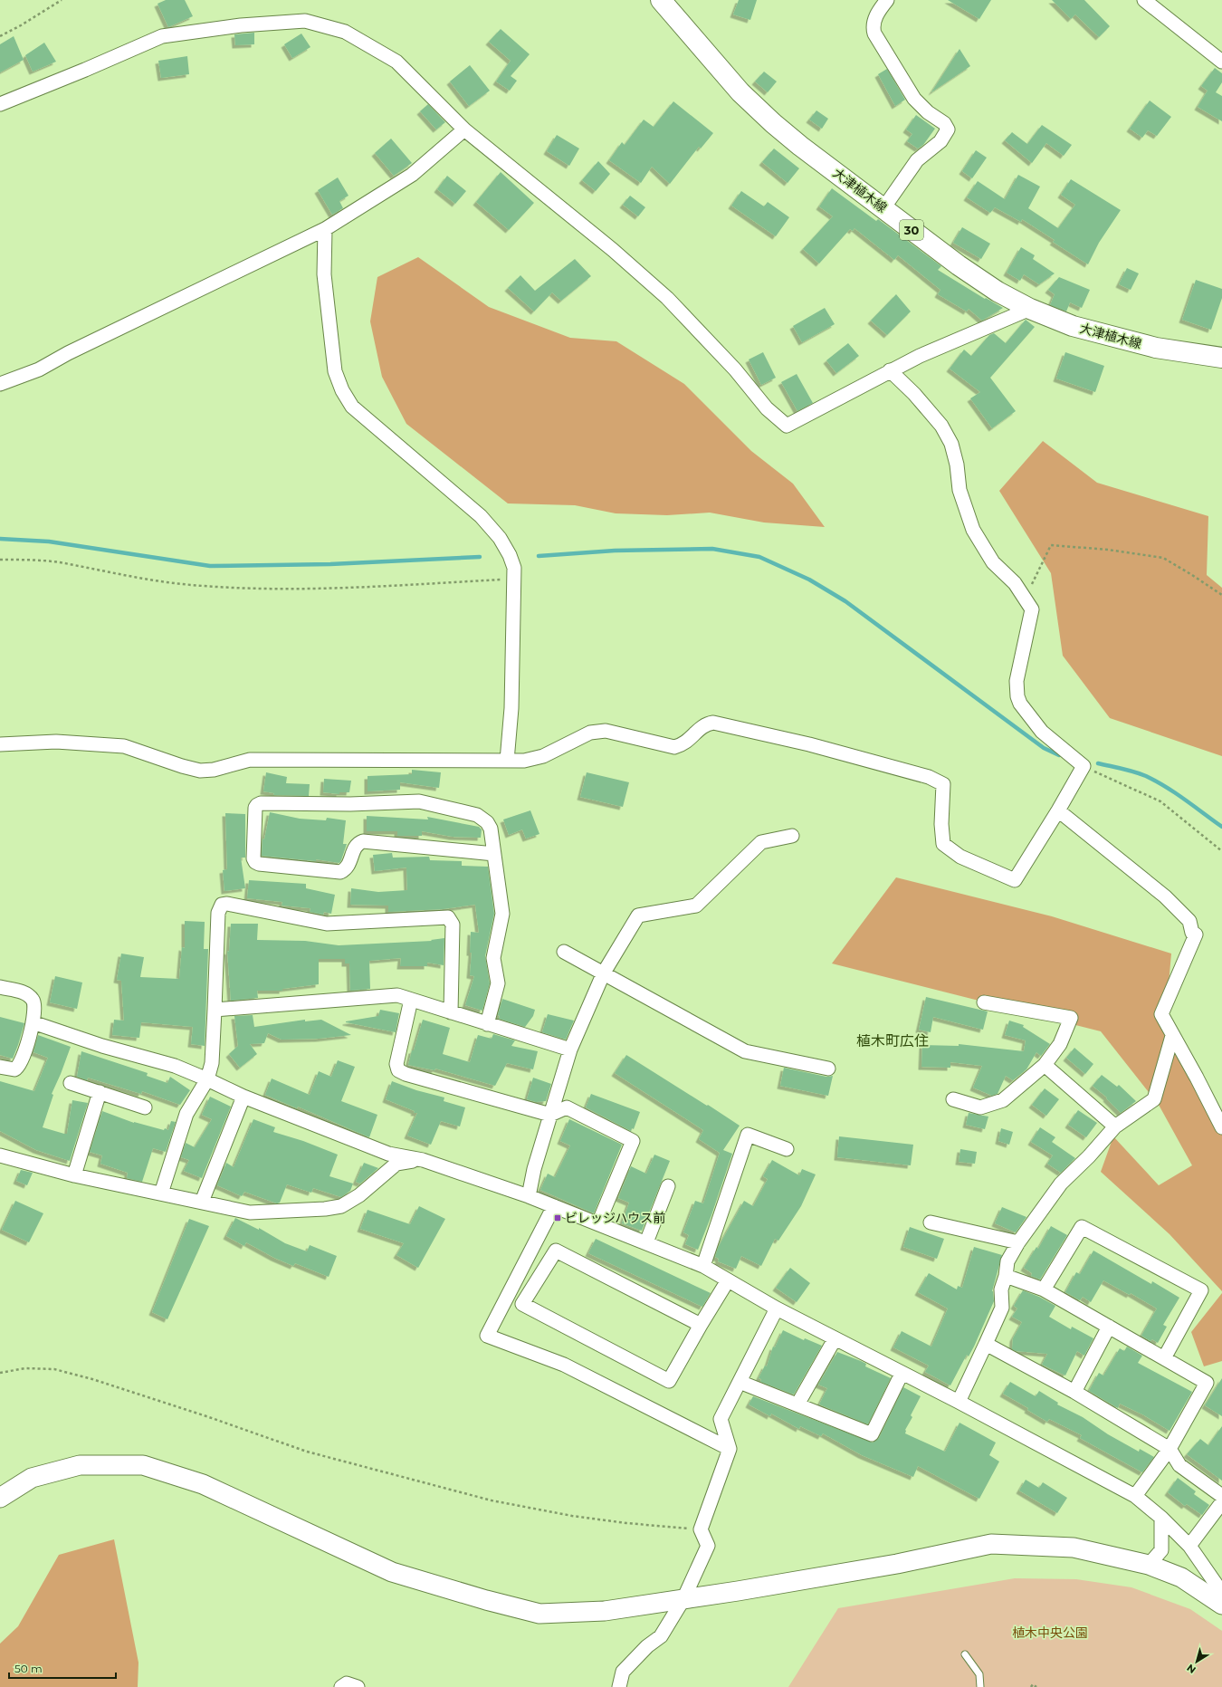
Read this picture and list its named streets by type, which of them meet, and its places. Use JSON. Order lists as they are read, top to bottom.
{
  "streets": {
    "main road": ["大津植木線", "30"]
  },
  "districts": ["植木町広住"],
  "parks": ["植木中央公園"],
  "places": {
    "transit": ["ビレッジハウス前"]
  },
  "scale_bar": "50 m",
  "north": "bottom left"
}
